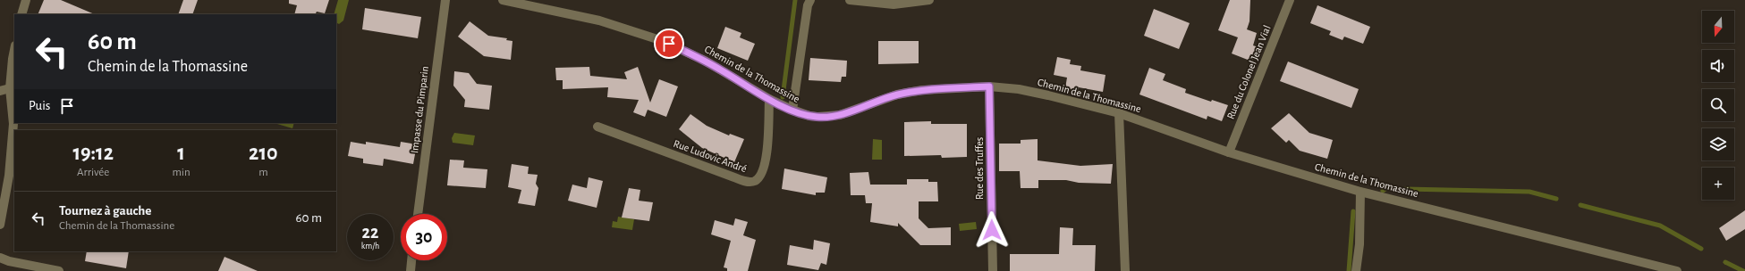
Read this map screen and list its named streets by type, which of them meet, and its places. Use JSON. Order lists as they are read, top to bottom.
{
  "streets": {
    "street": [
      "Rue du Colonel Jean Vial",
      "Chemin de la Thomassine",
      "Impasse du Pimparin",
      "Rue Ludovic André",
      "Rue des Truffes"
    ]
  },
  "crossings": [
    ["Rue du Colonel Jean Vial", "Chemin de la Thomassine"],
    ["Chemin de la Thomassine", "Rue Ludovic André"],
    ["Chemin de la Thomassine", "Rue des Truffes"]
  ],
  "north": "bottom",
  "page": {
    "map_buttons": "+",
    "turn": ["60 m", "Chemin de la Thomassine"],
    "then": "Puis",
    "eta": [
      "19:12",
      "Arrivée",
      "1",
      "min",
      "210",
      "m"
    ],
    "list": [
      {
        "name": "Tournez à gauche",
        "note": "Chemin de la Thomassine",
        "value": "60 m"
      }
    ],
    "speed": "22 km/h",
    "limit": "30"
  }
}
